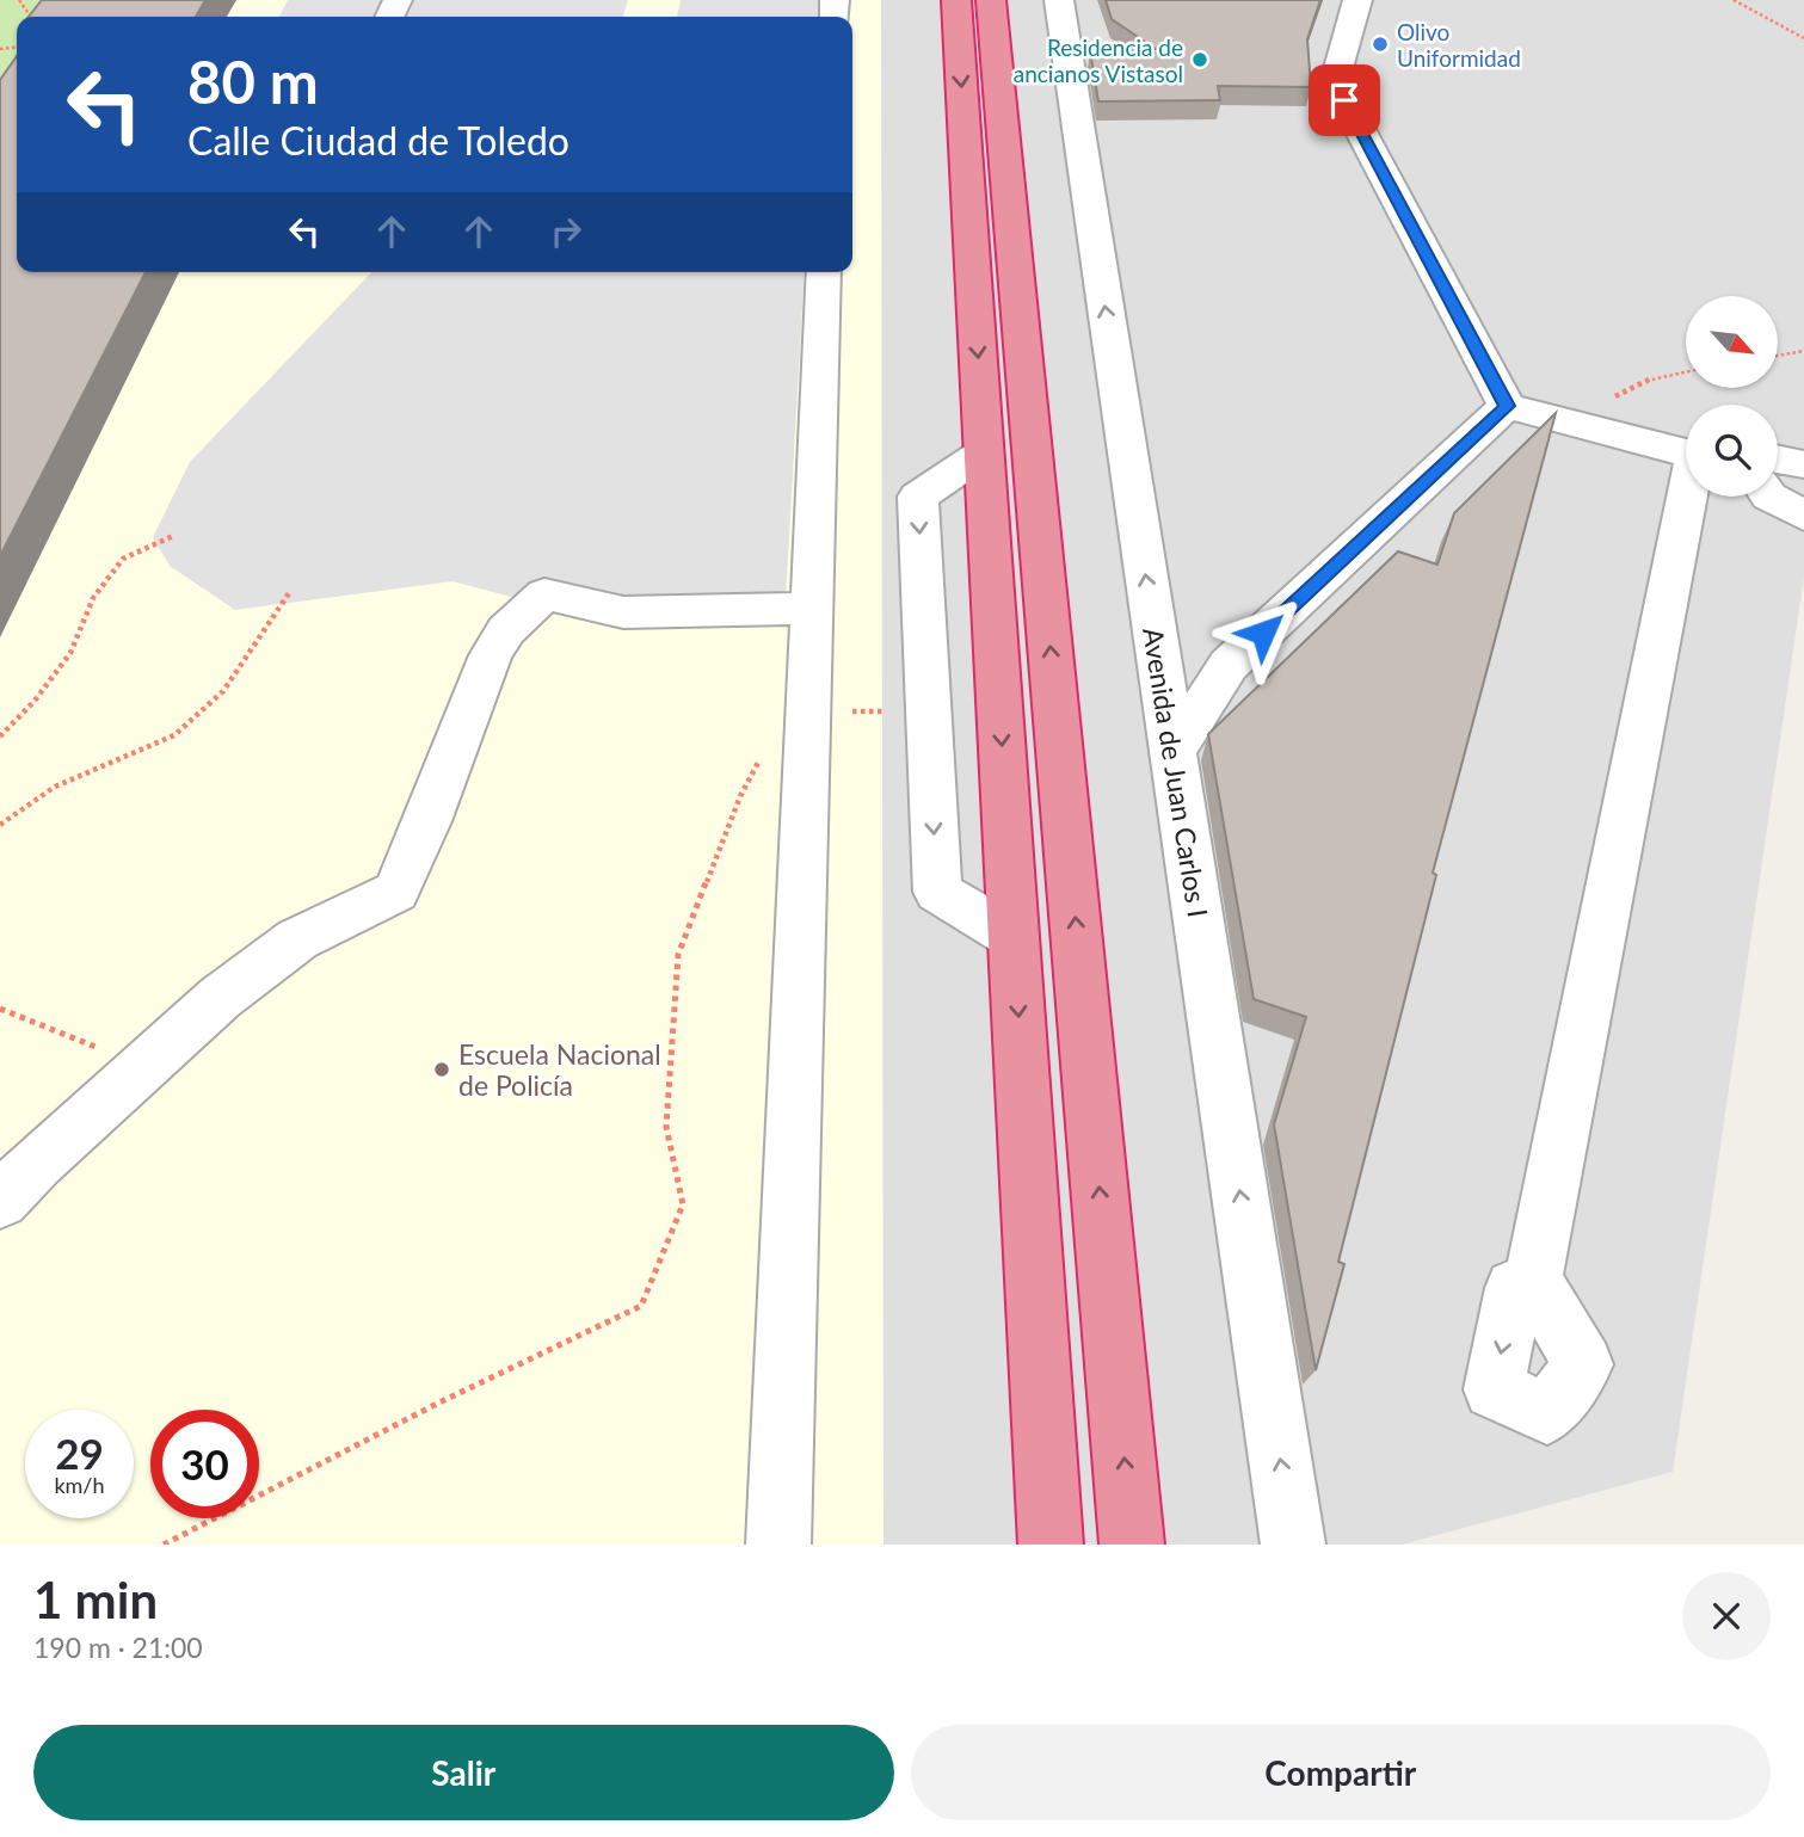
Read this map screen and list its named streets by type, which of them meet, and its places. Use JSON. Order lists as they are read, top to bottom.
{
  "streets": {
    "street": ["Avenida de Juan Carlos I"]
  },
  "places": ["Olivo Uniformidad", "Residencia de ancianos Vistasol", "Escuela Nacional de Policía"],
  "north": "bottom right",
  "page": {
    "turn": ["80 m", "Calle Ciudad de Toledo"],
    "speed": "29 km/h",
    "limit": "30",
    "heading": ["1 min", "190 m · 21:00"],
    "buttons": ["Salir", "Compartir"]
  }
}
